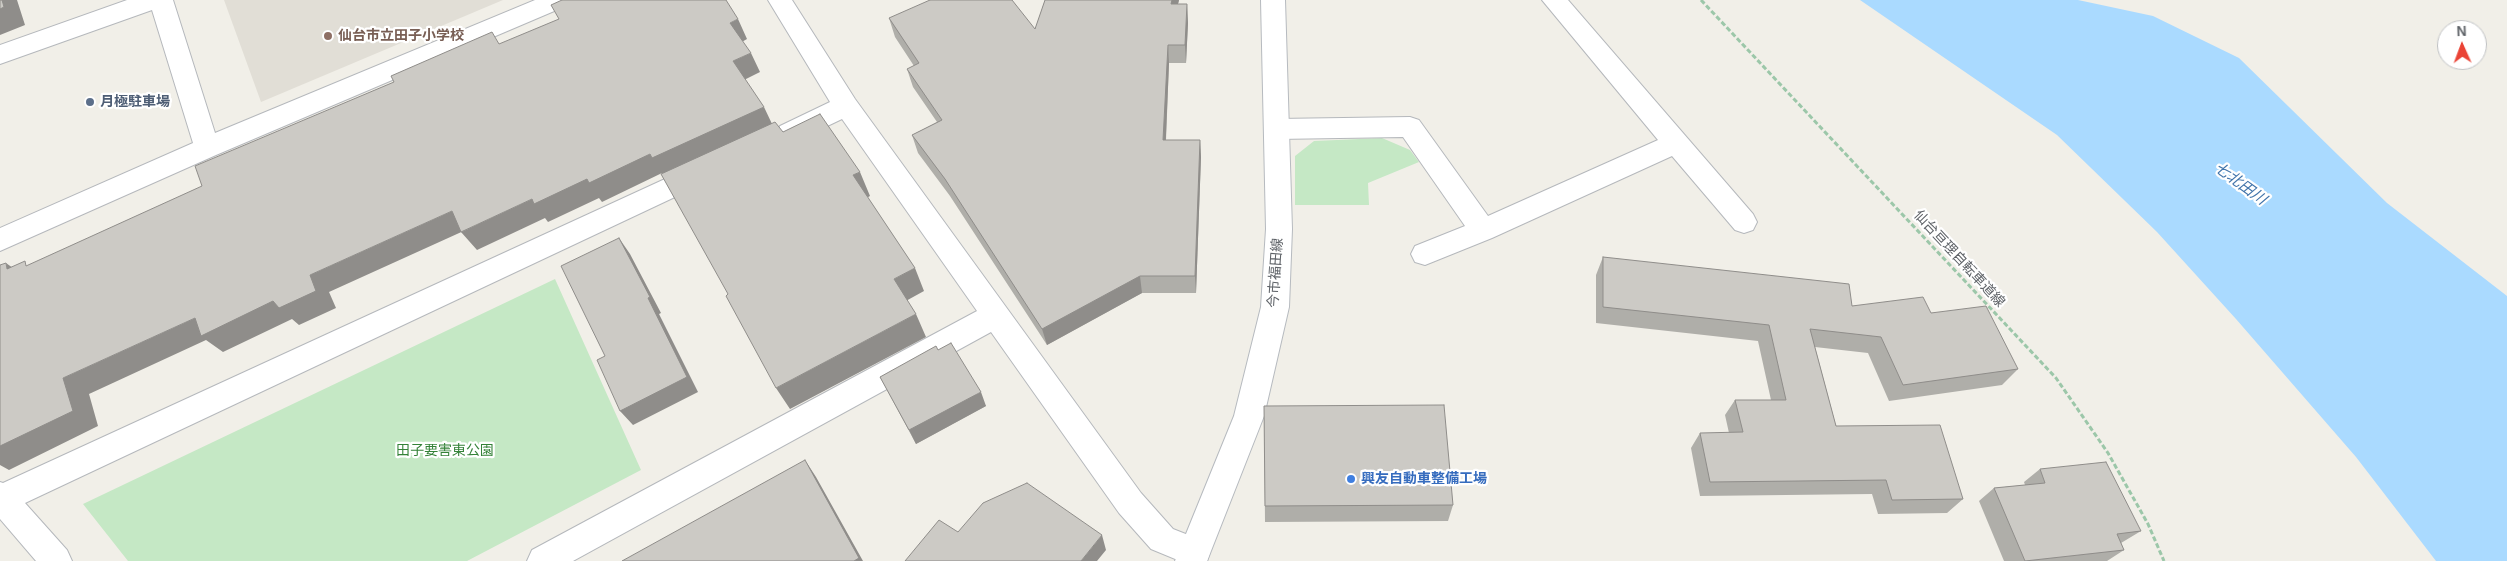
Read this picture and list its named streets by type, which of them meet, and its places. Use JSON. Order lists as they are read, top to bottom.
{
  "streets": {
    "street": ["今市福田線"],
    "path": ["仙台亘理自転車道線"]
  },
  "water": ["七北田川"],
  "parks": ["田子要害東公園"],
  "places": ["仙台市立田子小学校", "月極駐車場", "興友自動車整備工場"],
  "north": "top"
}
